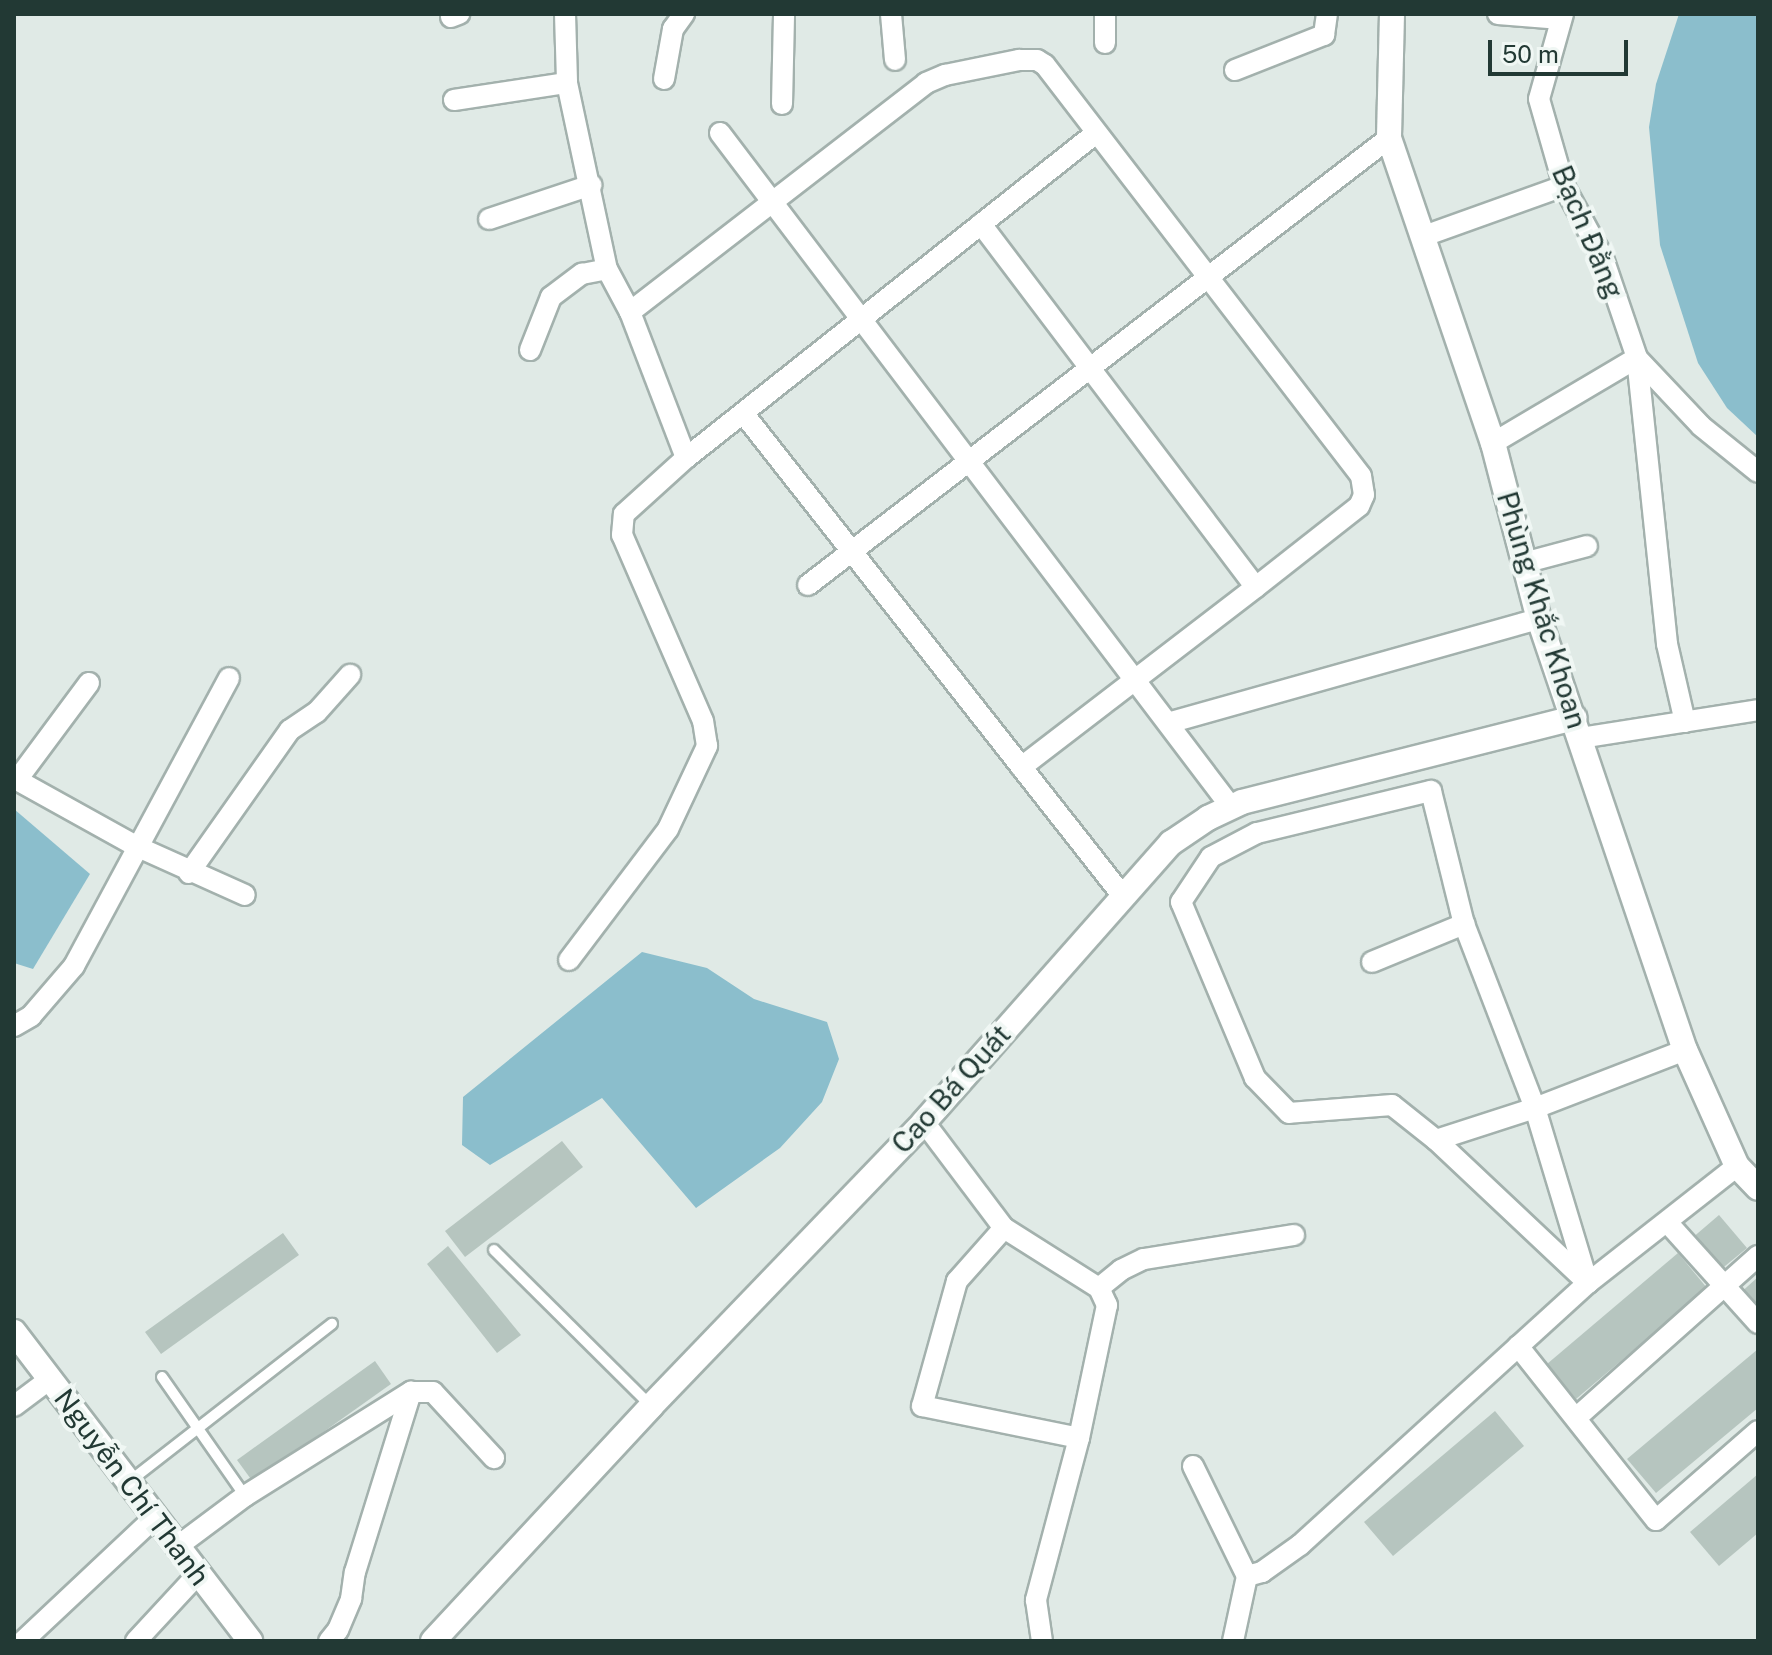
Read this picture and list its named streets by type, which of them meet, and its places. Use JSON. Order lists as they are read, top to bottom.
{
  "streets": {
    "street": [
      "Bạch Đằng",
      "Phùng Khắc Khoan",
      "Cao Bá Quát",
      "Nguyễn Chí Thanh"
    ]
  },
  "crossings": [
    ["Phùng Khắc Khoan", "Cao Bá Quát"]
  ],
  "scale_bar": "50 m"
}
